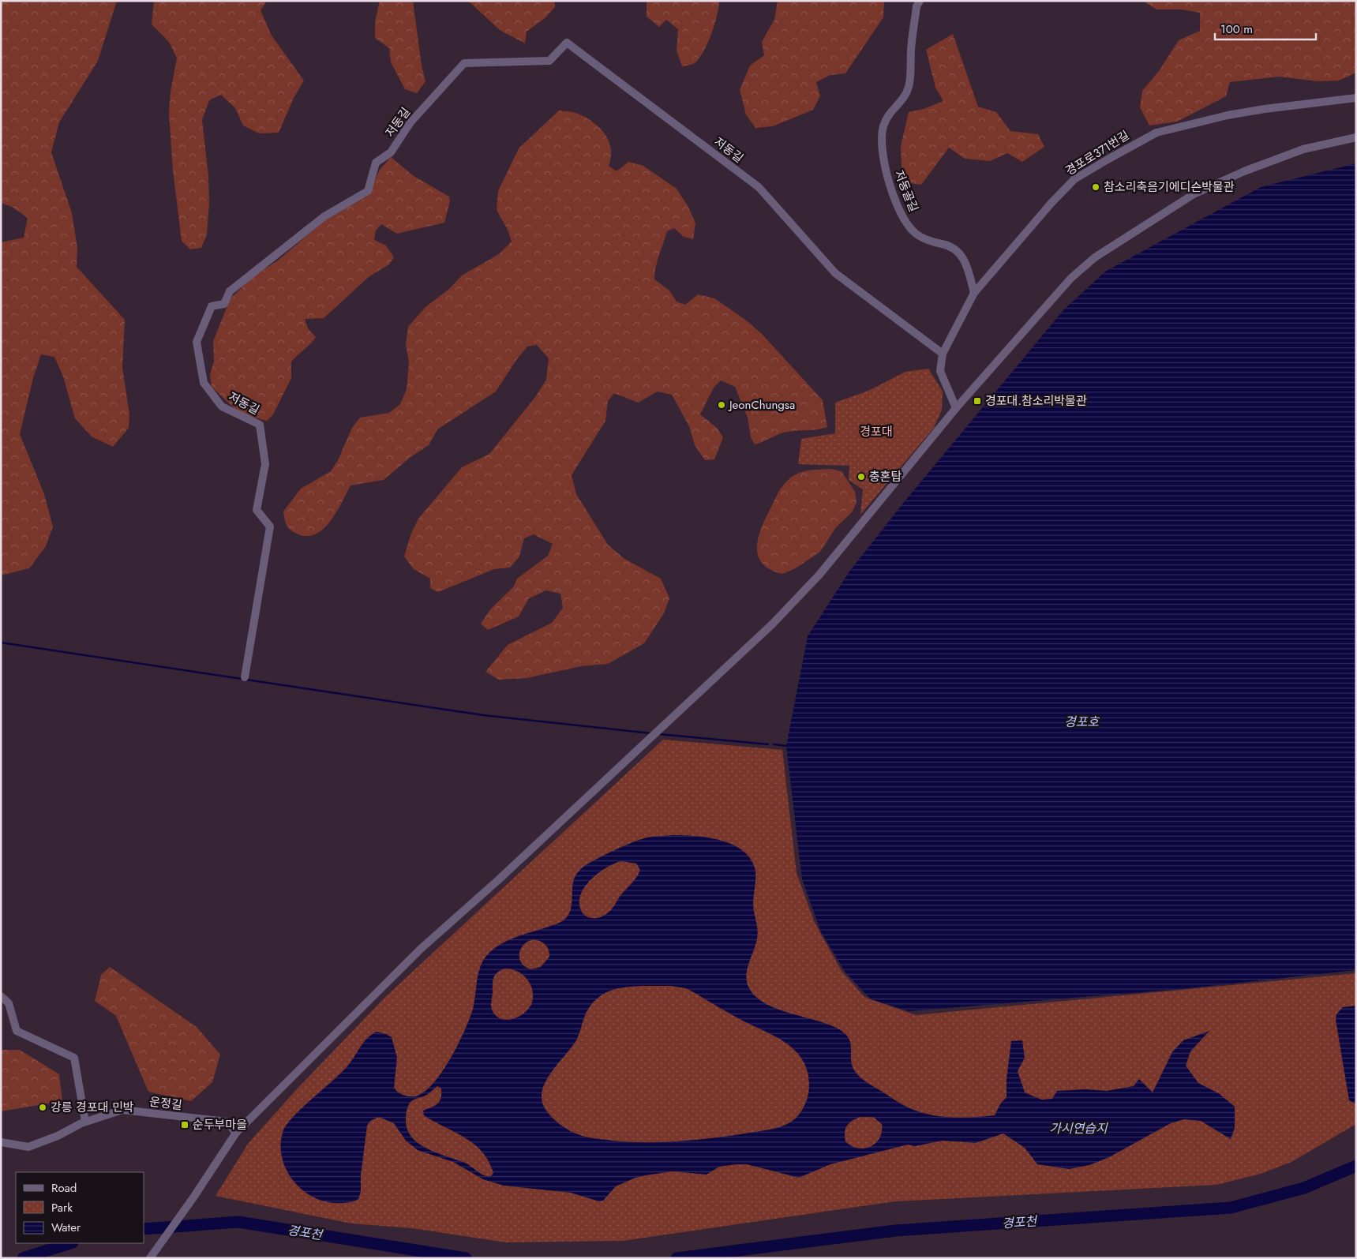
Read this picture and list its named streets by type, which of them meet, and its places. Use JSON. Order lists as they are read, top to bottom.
{
  "streets": {
    "street": [
      "저동길",
      "경포로371번길",
      "저동골길",
      "운정길"
    ]
  },
  "crossings": [
    ["저동길", "경포로371번길"],
    ["경포로371번길", "저동골길"]
  ],
  "water": ["경포호", "가시연습지", "경포천"],
  "parks": ["경포대"],
  "places": {
    "other": [
      "참소리축음기에디슨박물관",
      "JeonChungsa",
      "충혼탑",
      "강릉 경포대 민박"
    ],
    "transit": ["경포대.참소리박물관", "순두부마을"]
  },
  "legend": ["Road", "Park", "Water"],
  "scale_bar": "100 m"
}
